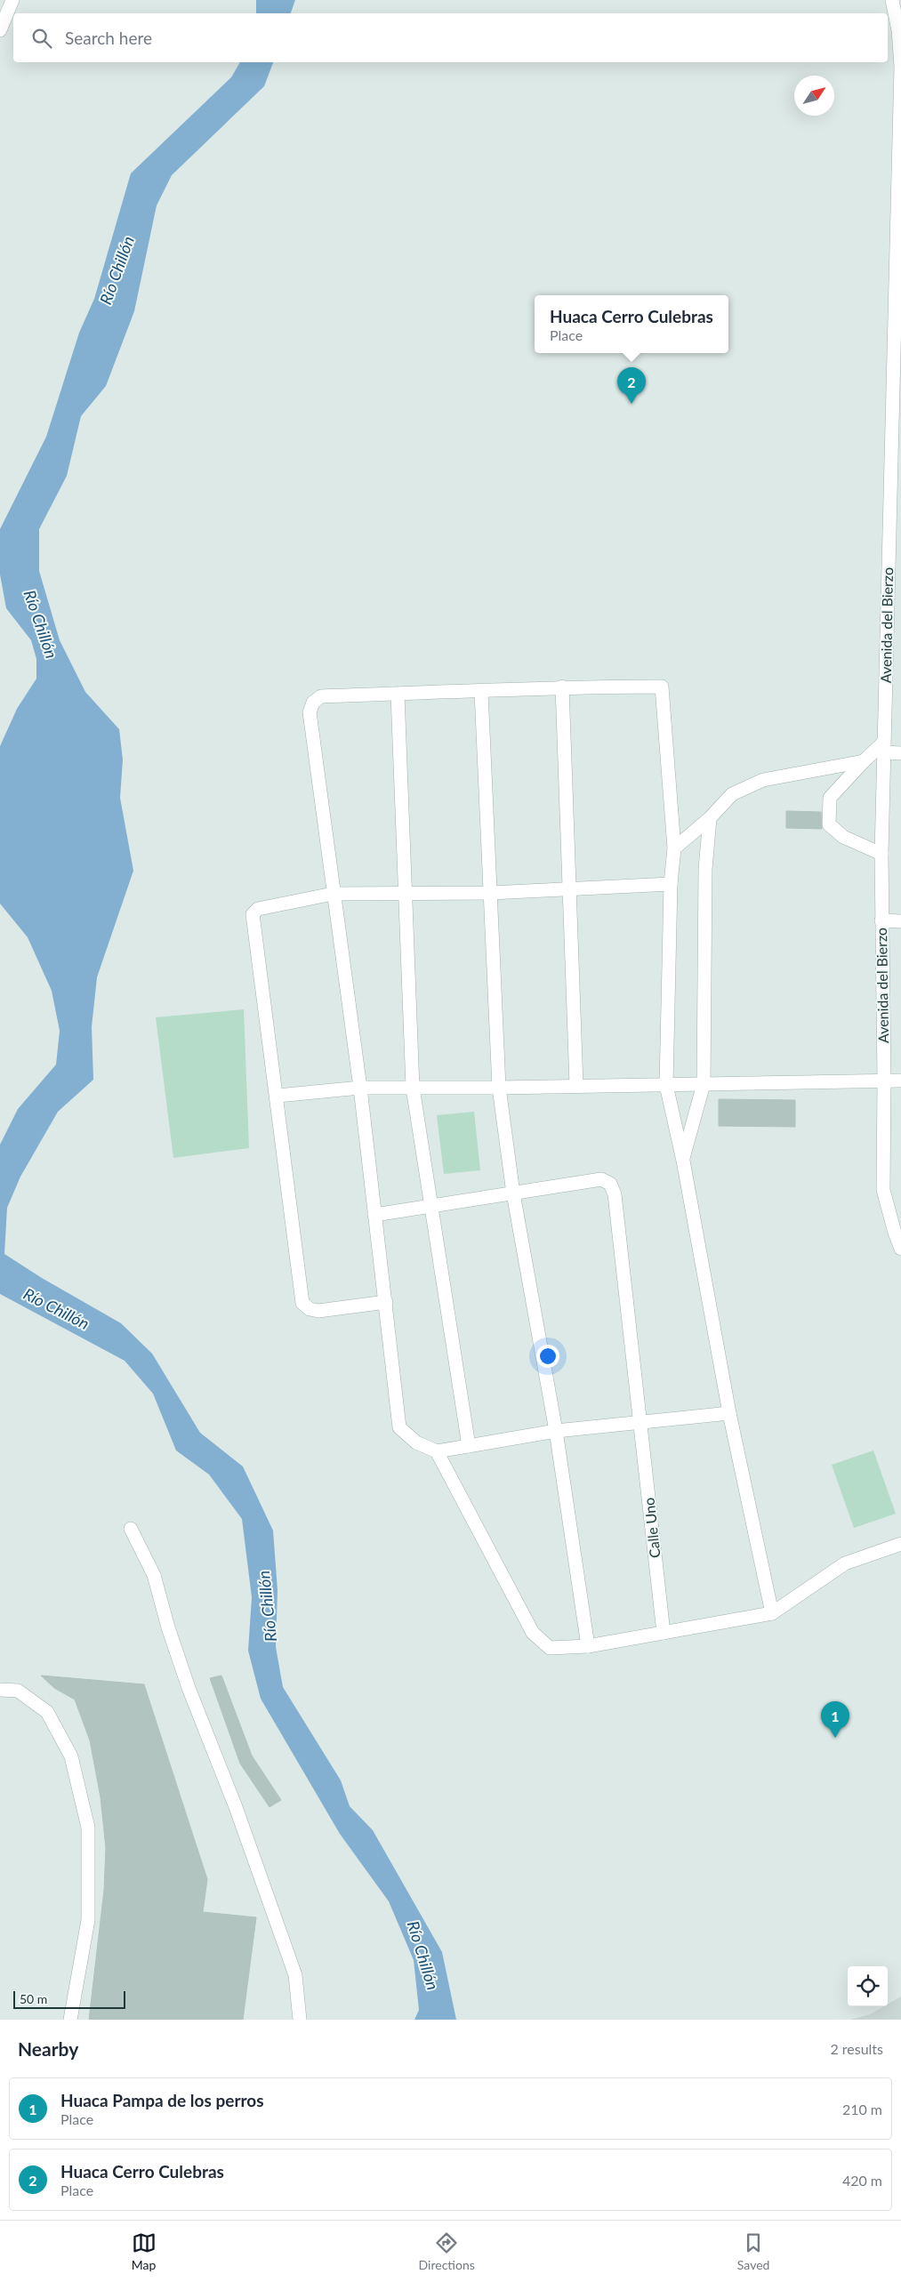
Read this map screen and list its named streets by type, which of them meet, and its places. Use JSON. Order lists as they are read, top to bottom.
{
  "streets": {
    "street": ["Avenida del Bierzo", "Calle Uno"]
  },
  "water": ["Río Chillón"],
  "scale_bar": "50 m",
  "north": "top right",
  "page": {
    "search": "Search here",
    "popup": ["Huaca Cerro Culebras", "Place"],
    "pins": ["2", "1"],
    "scale": "50 m",
    "heading": ["Nearby", "2 results"],
    "list": [
      {
        "mark": "1",
        "name": "Huaca Pampa de los perros",
        "note": "Place",
        "value": "210 m"
      },
      {
        "mark": "2",
        "name": "Huaca Cerro Culebras",
        "note": "Place",
        "value": "420 m"
      }
    ],
    "nav": ["Map", "Directions", "Saved"]
  }
}
